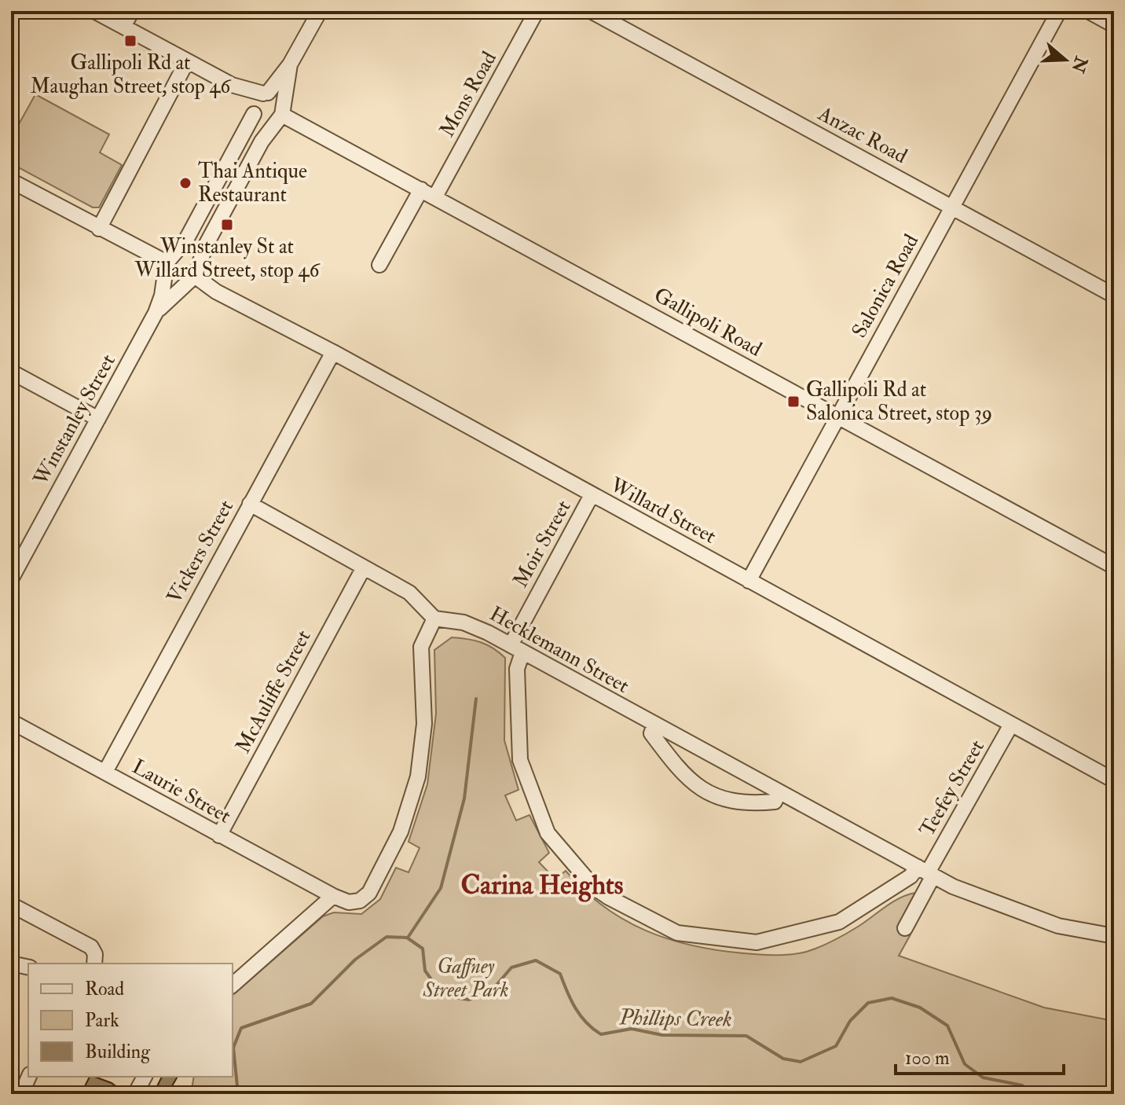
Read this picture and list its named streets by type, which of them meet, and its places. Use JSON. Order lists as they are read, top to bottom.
{
  "streets": {
    "street": [
      "Mons Road",
      "Anzac Road",
      "Salonica Road",
      "Gallipoli Road",
      "Winstanley Street",
      "Willard Street",
      "Moir Street",
      "Vickers Street",
      "Hecklemann Street",
      "McAuliffe Street",
      "Teefey Street",
      "Laurie Street"
    ]
  },
  "crossings": [
    ["Mons Road", "Gallipoli Road"],
    ["Anzac Road", "Salonica Road"],
    ["Salonica Road", "Gallipoli Road"],
    ["Salonica Road", "Willard Street"],
    ["Gallipoli Road", "Winstanley Street"],
    ["Winstanley Street", "Willard Street"],
    ["Willard Street", "Moir Street"],
    ["Willard Street", "Vickers Street"],
    ["Willard Street", "Teefey Street"],
    ["Moir Street", "Hecklemann Street"],
    ["Moir Street", "Teefey Street"],
    ["Vickers Street", "Laurie Street"],
    ["Hecklemann Street", "Teefey Street"],
    ["McAuliffe Street", "Laurie Street"]
  ],
  "districts": ["Carina Heights"],
  "water": ["Phillips Creek"],
  "parks": ["Gaffney Street Park"],
  "places": {
    "transit": ["Gallipoli Rd at Maughan Street, stop 46", "Winstanley St at Willard Street, stop 46", "Gallipoli Rd at Salonica Street, stop 39"],
    "other": ["Thai Antique Restaurant"]
  },
  "legend": ["Road", "Park", "Building"],
  "scale_bar": "100 m",
  "north": "right"
}
